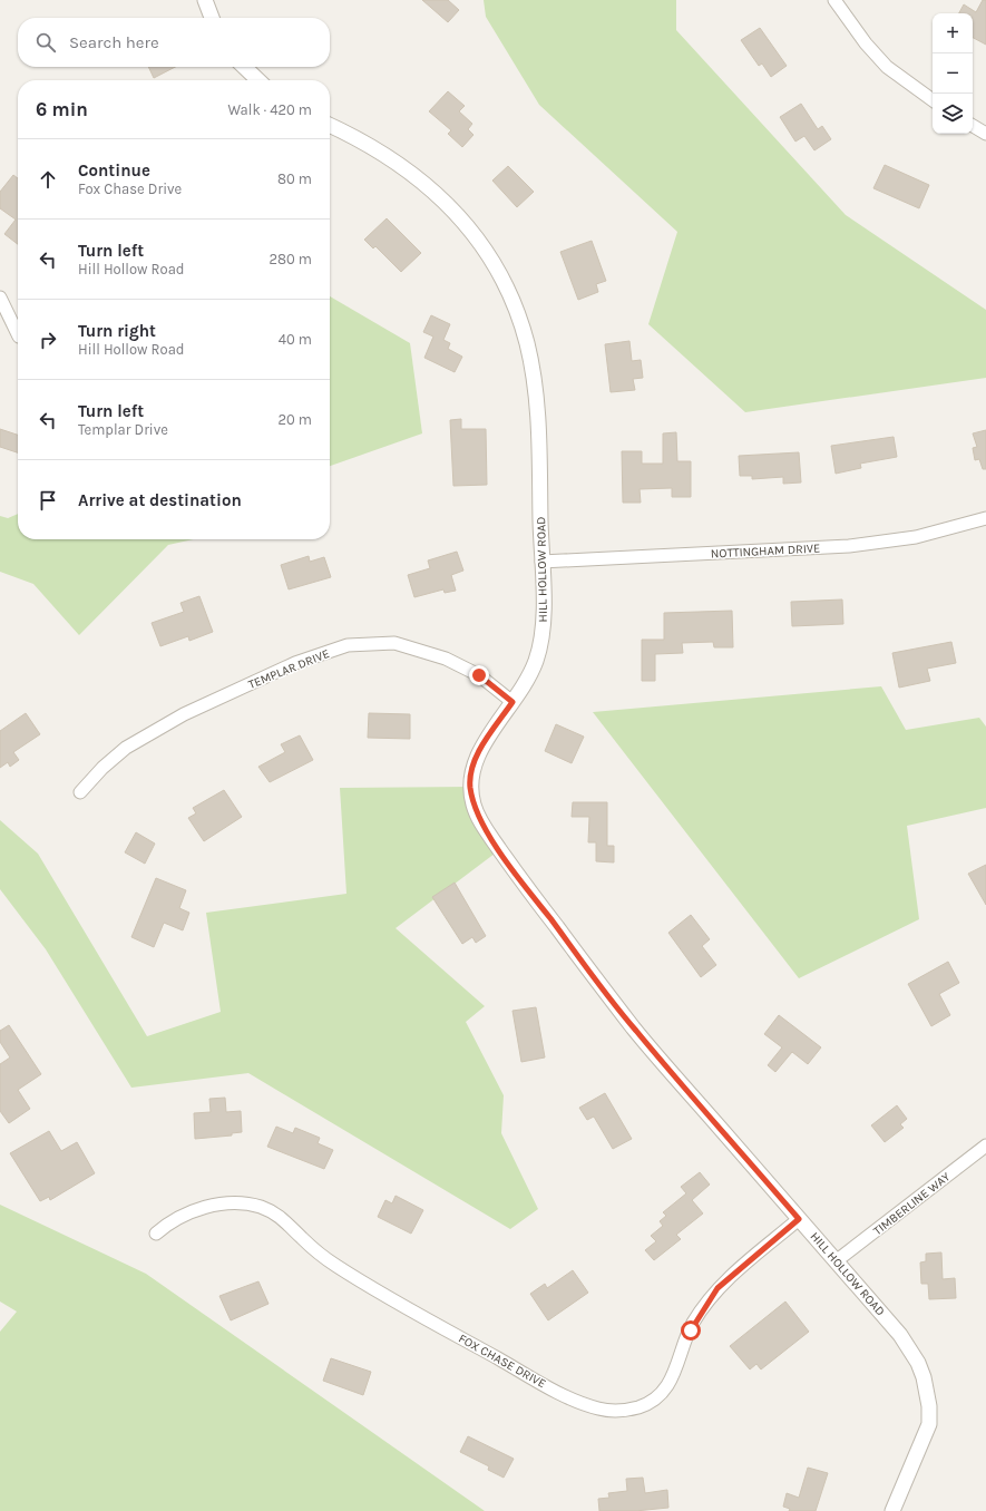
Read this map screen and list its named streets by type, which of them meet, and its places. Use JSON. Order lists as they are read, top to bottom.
{
  "streets": {
    "street": [
      "NOTTINGHAM DRIVE",
      "HILL HOLLOW ROAD",
      "TEMPLAR DRIVE",
      "TIMBERLINE WAY",
      "FOX CHASE DRIVE"
    ]
  },
  "crossings": [
    ["NOTTINGHAM DRIVE", "HILL HOLLOW ROAD"],
    ["HILL HOLLOW ROAD", "TEMPLAR DRIVE"],
    ["HILL HOLLOW ROAD", "TIMBERLINE WAY"],
    ["HILL HOLLOW ROAD", "FOX CHASE DRIVE"]
  ],
  "page": {
    "map_buttons": ["+", "−"],
    "search": "Search here",
    "heading": ["6 min", "Walk · 420 m"],
    "list": [
      ["Continue", "Fox Chase Drive", "80 m"],
      ["Turn left", "Hill Hollow Road", "280 m"],
      ["Turn right", "Hill Hollow Road", "40 m"],
      ["Turn left", "Templar Drive", "20 m"],
      "Arrive at destination"
    ]
  }
}
